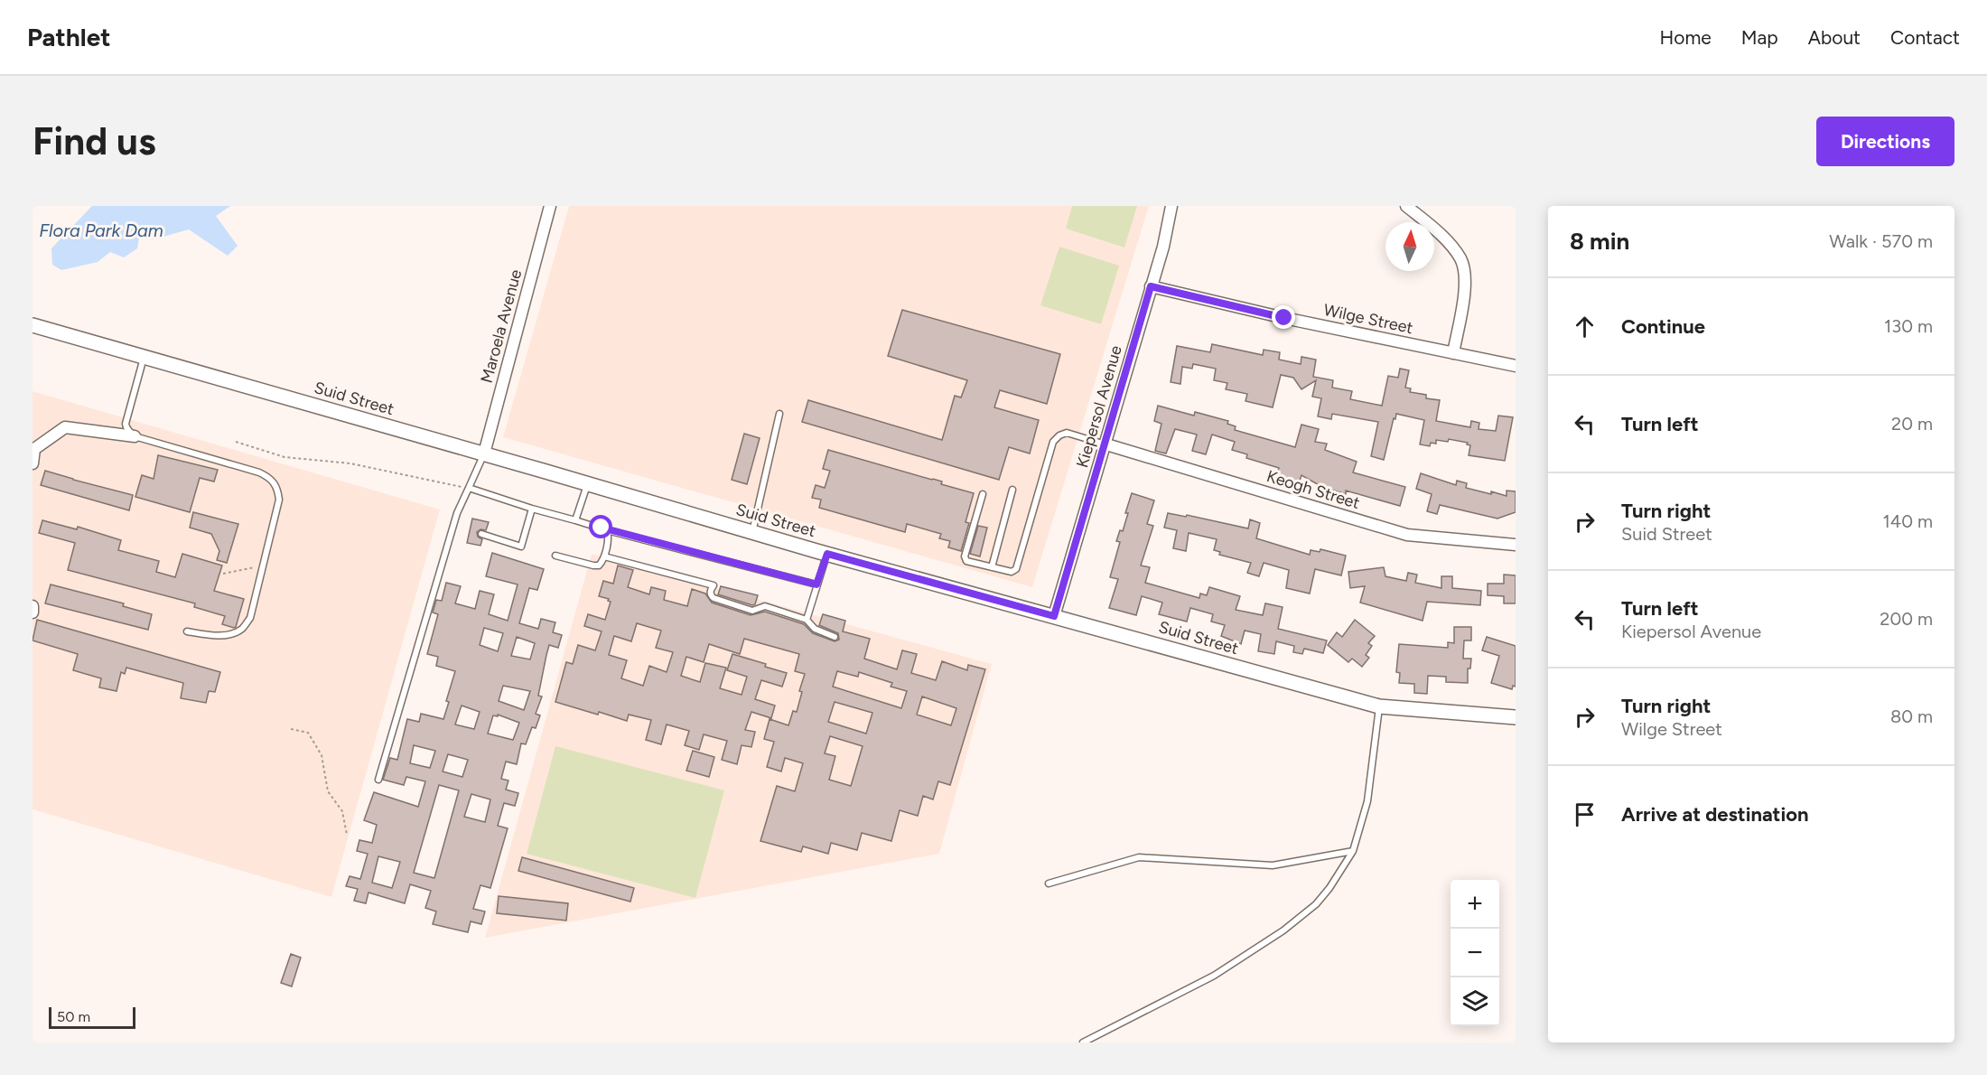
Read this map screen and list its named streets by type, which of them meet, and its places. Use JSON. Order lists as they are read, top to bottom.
{
  "streets": {
    "street": [
      "Wilge Street",
      "Maroela Avenue",
      "Suid Street",
      "Kiepersol Avenue",
      "Keogh Street"
    ]
  },
  "crossings": [
    ["Wilge Street", "Kiepersol Avenue"],
    ["Maroela Avenue", "Suid Street"],
    ["Suid Street", "Kiepersol Avenue"],
    ["Kiepersol Avenue", "Keogh Street"]
  ],
  "water": ["Flora Park Dam"],
  "scale_bar": "50 m",
  "north": "top",
  "page": {
    "header": "Pathlet",
    "nav": [
      "Home",
      "Map",
      "About",
      "Contact"
    ],
    "buttons": "Directions",
    "title": "Find us",
    "heading": ["8 min", "Walk · 570 m"],
    "list": [
      ["Continue", "130 m"],
      ["Turn left", "20 m"],
      ["Turn right", "Suid Street", "140 m"],
      ["Turn left", "Kiepersol Avenue", "200 m"],
      ["Turn right", "Wilge Street", "80 m"],
      "Arrive at destination"
    ],
    "map_buttons": ["+", "−"],
    "scale": "50 m"
  }
}
